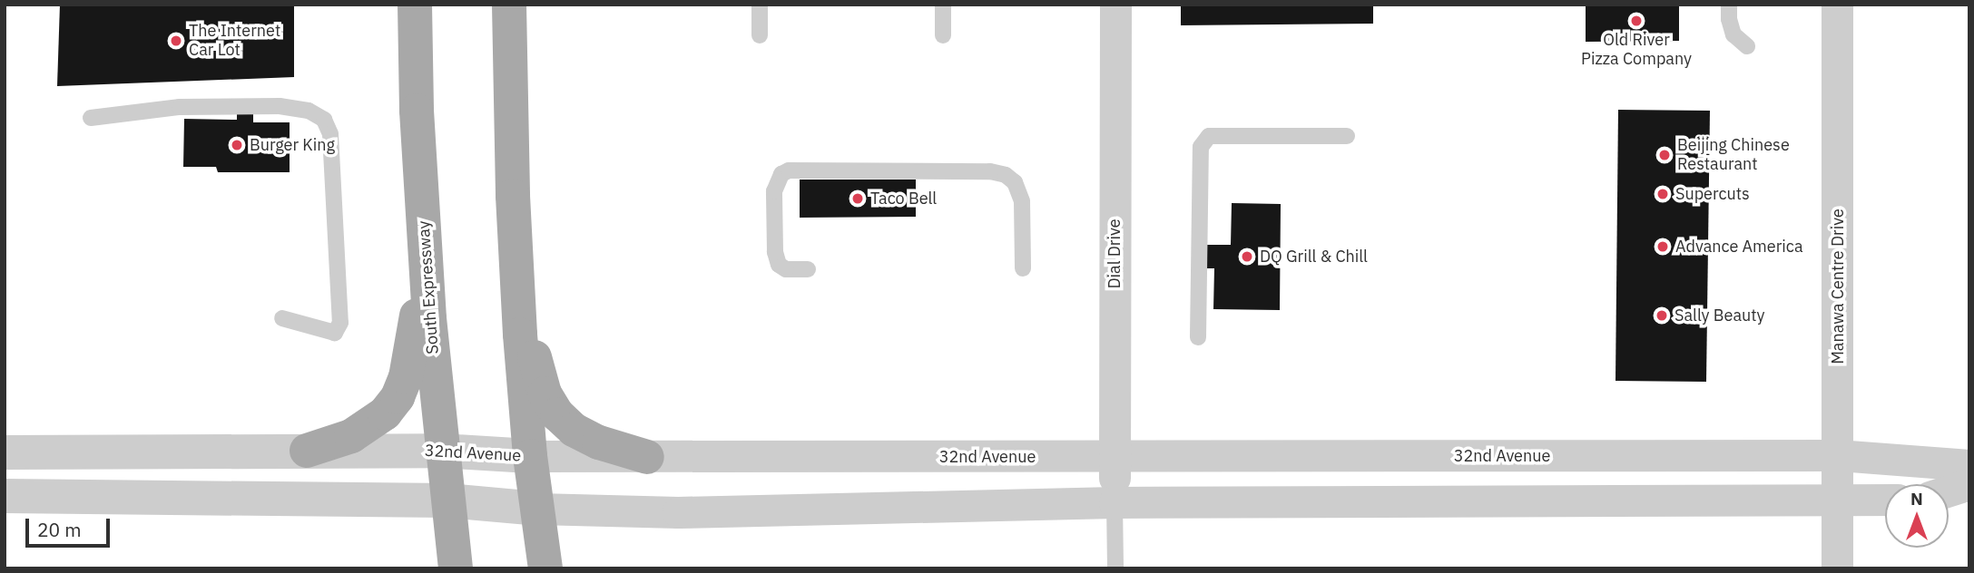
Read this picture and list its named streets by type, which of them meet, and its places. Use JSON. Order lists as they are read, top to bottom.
{
  "streets": {
    "main road": ["South Expressway"],
    "street": ["Dial Drive", "Manawa Centre Drive", "32nd Avenue"]
  },
  "crossings": [
    ["Dial Drive", "32nd Avenue"],
    ["Manawa Centre Drive", "32nd Avenue"],
    ["South Expressway", "32nd Avenue"]
  ],
  "places": [
    "Old River Pizza Company",
    "The Internet Car Lot",
    "Burger King",
    "Beijing Chinese Restaurant",
    "Supercuts",
    "Taco Bell",
    "Advance America",
    "DQ Grill & Chill",
    "Sally Beauty"
  ],
  "scale_bar": "20 m",
  "north": "top"
}
